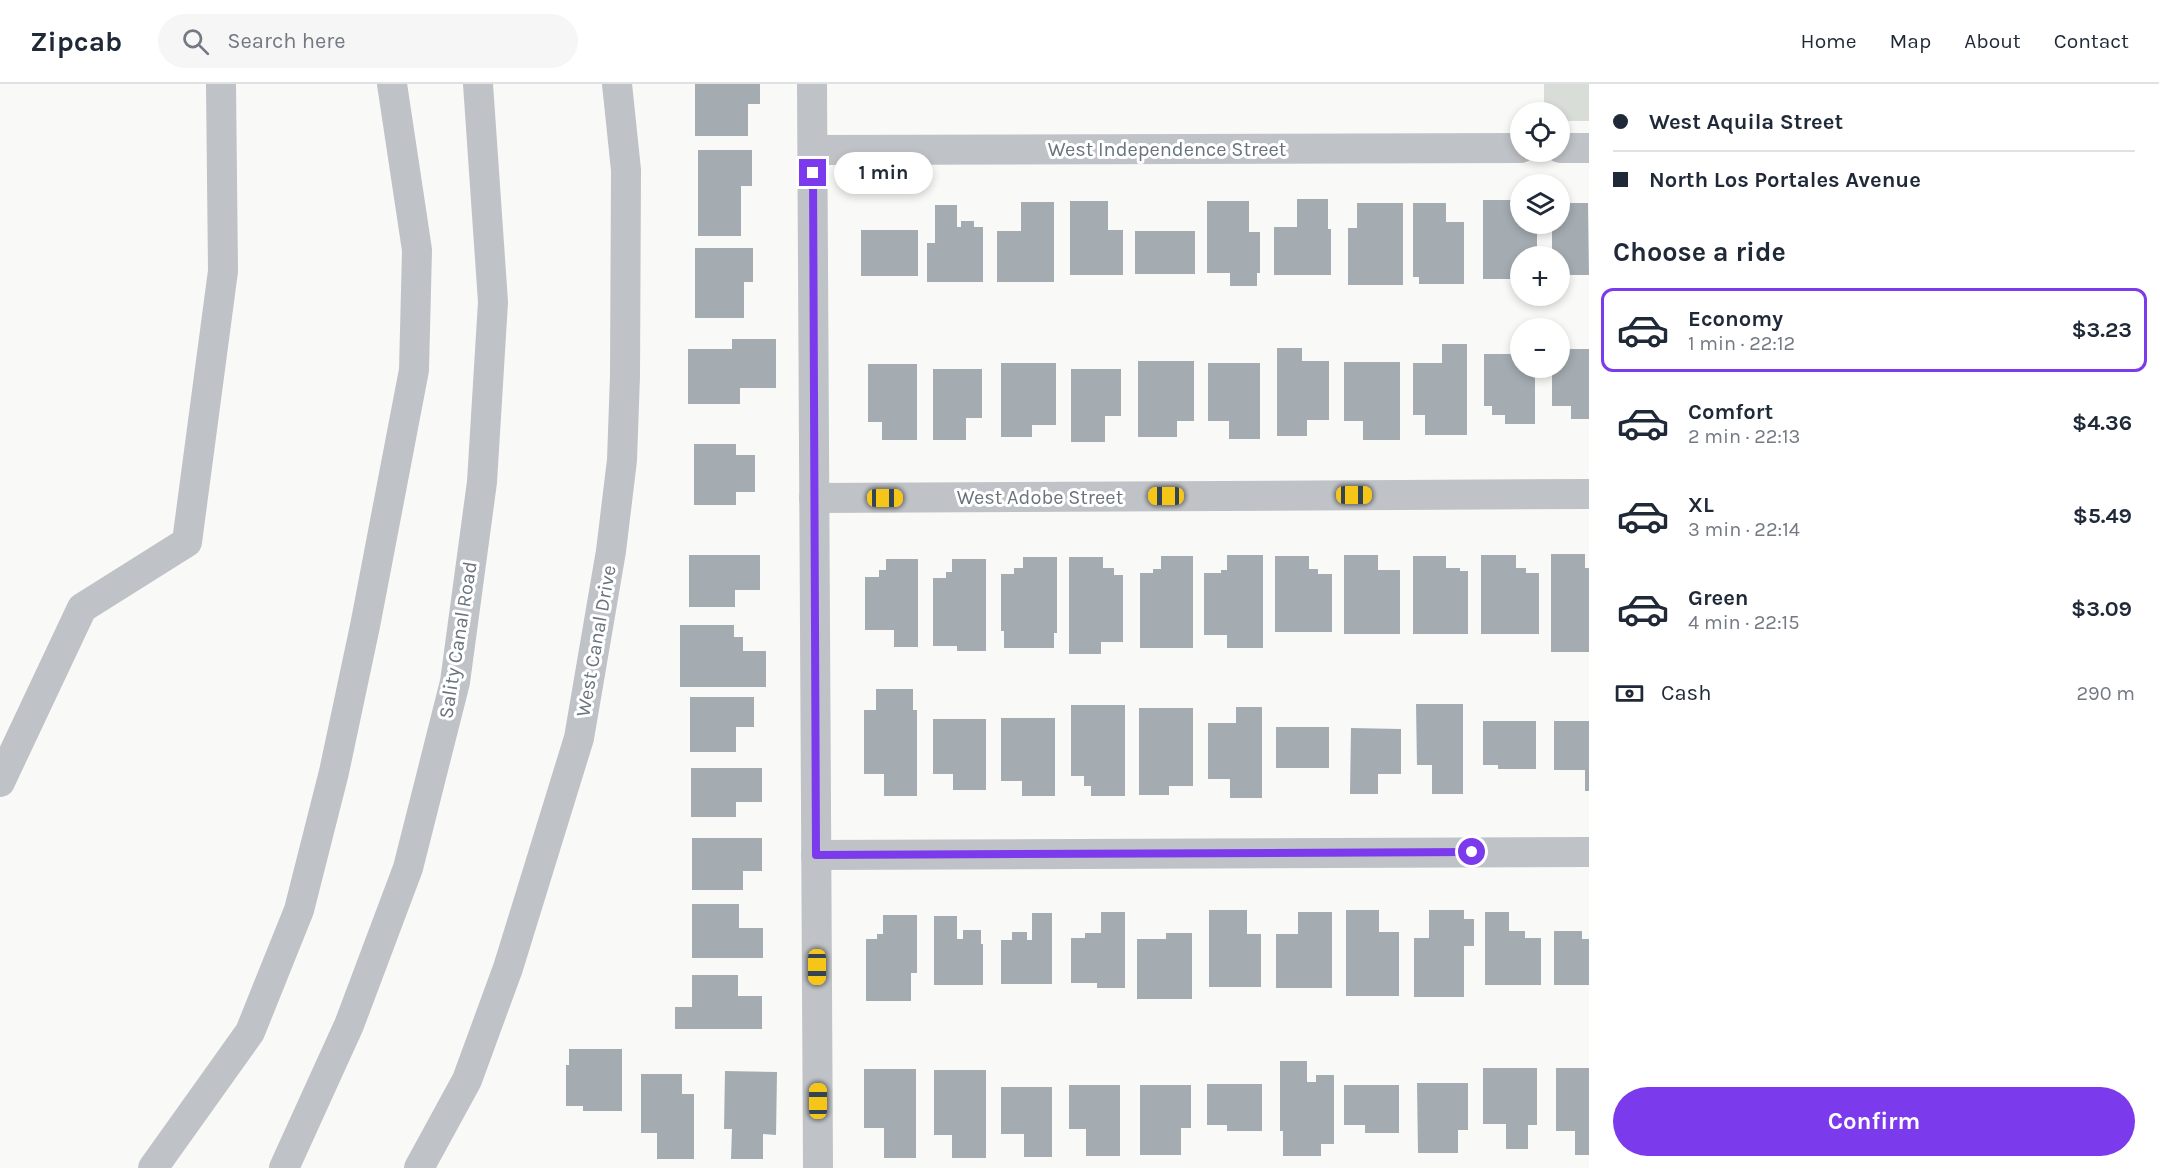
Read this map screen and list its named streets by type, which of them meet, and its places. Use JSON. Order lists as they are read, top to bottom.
{
  "streets": {
    "street": [
      "West Independence Street",
      "West Adobe Street",
      "Sality Canal Road",
      "West Canal Drive"
    ]
  },
  "page": {
    "header": "Zipcab",
    "search": "Search here",
    "nav": [
      "Home",
      "Map",
      "About",
      "Contact"
    ],
    "banner": ["West Aquila Street", "North Los Portales Avenue"],
    "map_buttons": ["+", "−"],
    "bubble": "1 min",
    "heading": "Choose a ride",
    "list": [
      {
        "name": "Economy",
        "note": "1 min · 22:12",
        "value": "$3.23"
      },
      {
        "name": "Comfort",
        "note": "2 min · 22:13",
        "value": "$4.36"
      },
      {
        "name": "XL",
        "note": "3 min · 22:14",
        "value": "$5.49"
      },
      {
        "name": "Green",
        "note": "4 min · 22:15",
        "value": "$3.09"
      }
    ],
    "pay": ["Cash", "290 m"],
    "buttons": "Confirm"
  }
}
